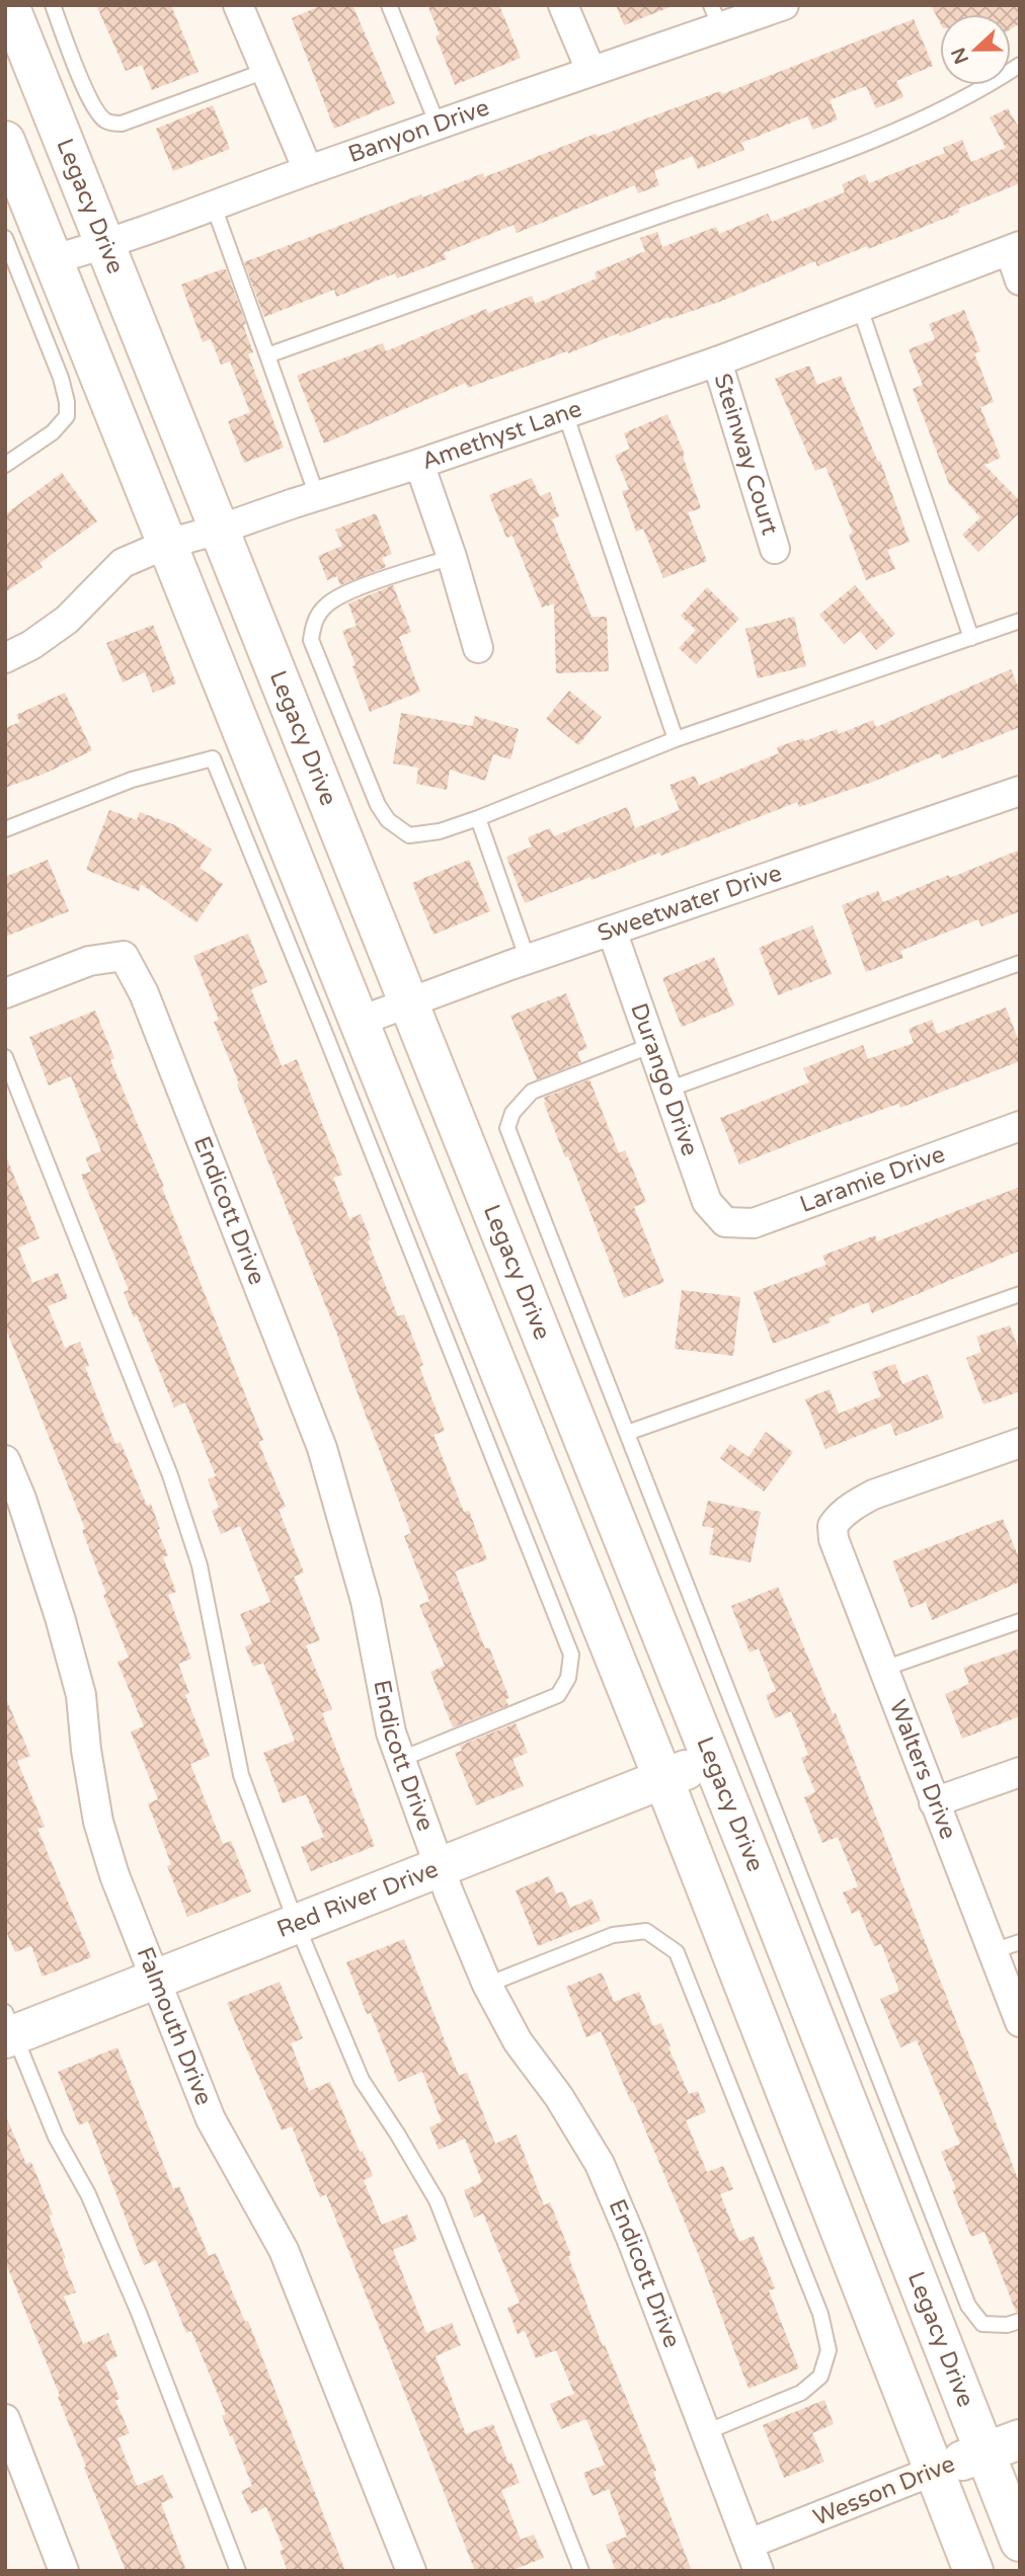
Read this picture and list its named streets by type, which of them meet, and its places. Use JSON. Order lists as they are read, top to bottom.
{
  "streets": {
    "main road": ["Legacy Drive", "Red River Drive", "Wesson Drive"],
    "street": [
      "Banyon Drive",
      "Amethyst Lane",
      "Steinway Court",
      "Sweetwater Drive",
      "Durango Drive",
      "Laramie Drive",
      "Endicott Drive",
      "Walters Drive",
      "Falmouth Drive"
    ]
  },
  "crossings": [
    ["Banyon Drive", "Legacy Drive"],
    ["Legacy Drive", "Amethyst Lane"],
    ["Legacy Drive", "Sweetwater Drive"],
    ["Legacy Drive", "Red River Drive"],
    ["Legacy Drive", "Wesson Drive"],
    ["Amethyst Lane", "Steinway Court"],
    ["Sweetwater Drive", "Durango Drive"],
    ["Durango Drive", "Laramie Drive"],
    ["Endicott Drive", "Red River Drive"],
    ["Endicott Drive", "Wesson Drive"],
    ["Red River Drive", "Falmouth Drive"]
  ],
  "north": "left"
}
